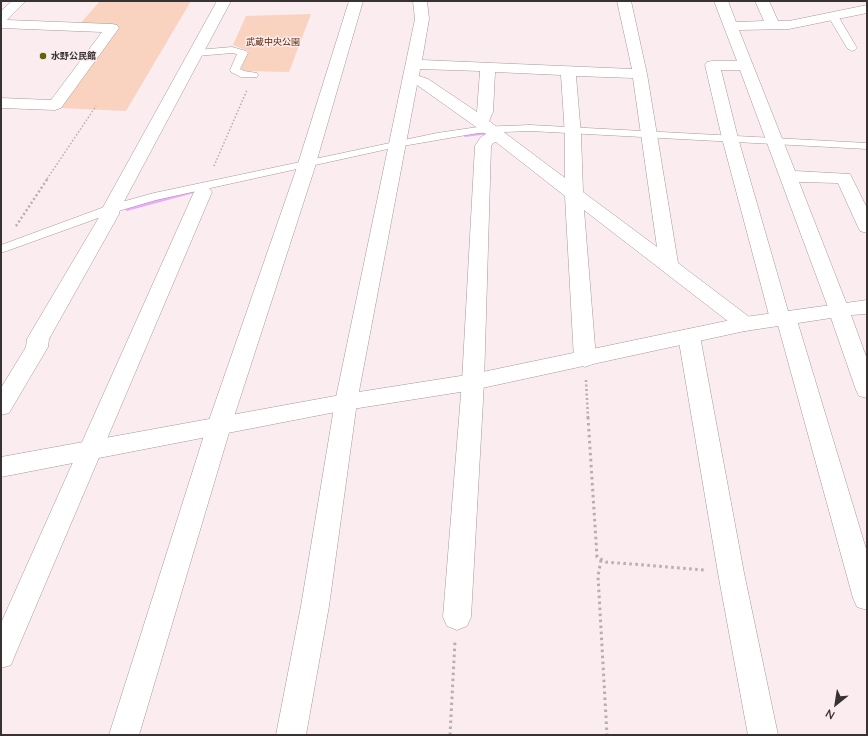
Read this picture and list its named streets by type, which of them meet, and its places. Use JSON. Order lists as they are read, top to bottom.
{
  "parks": ["武蔵中央公園"],
  "places": ["水野公民館"],
  "north": "bottom left"
}
